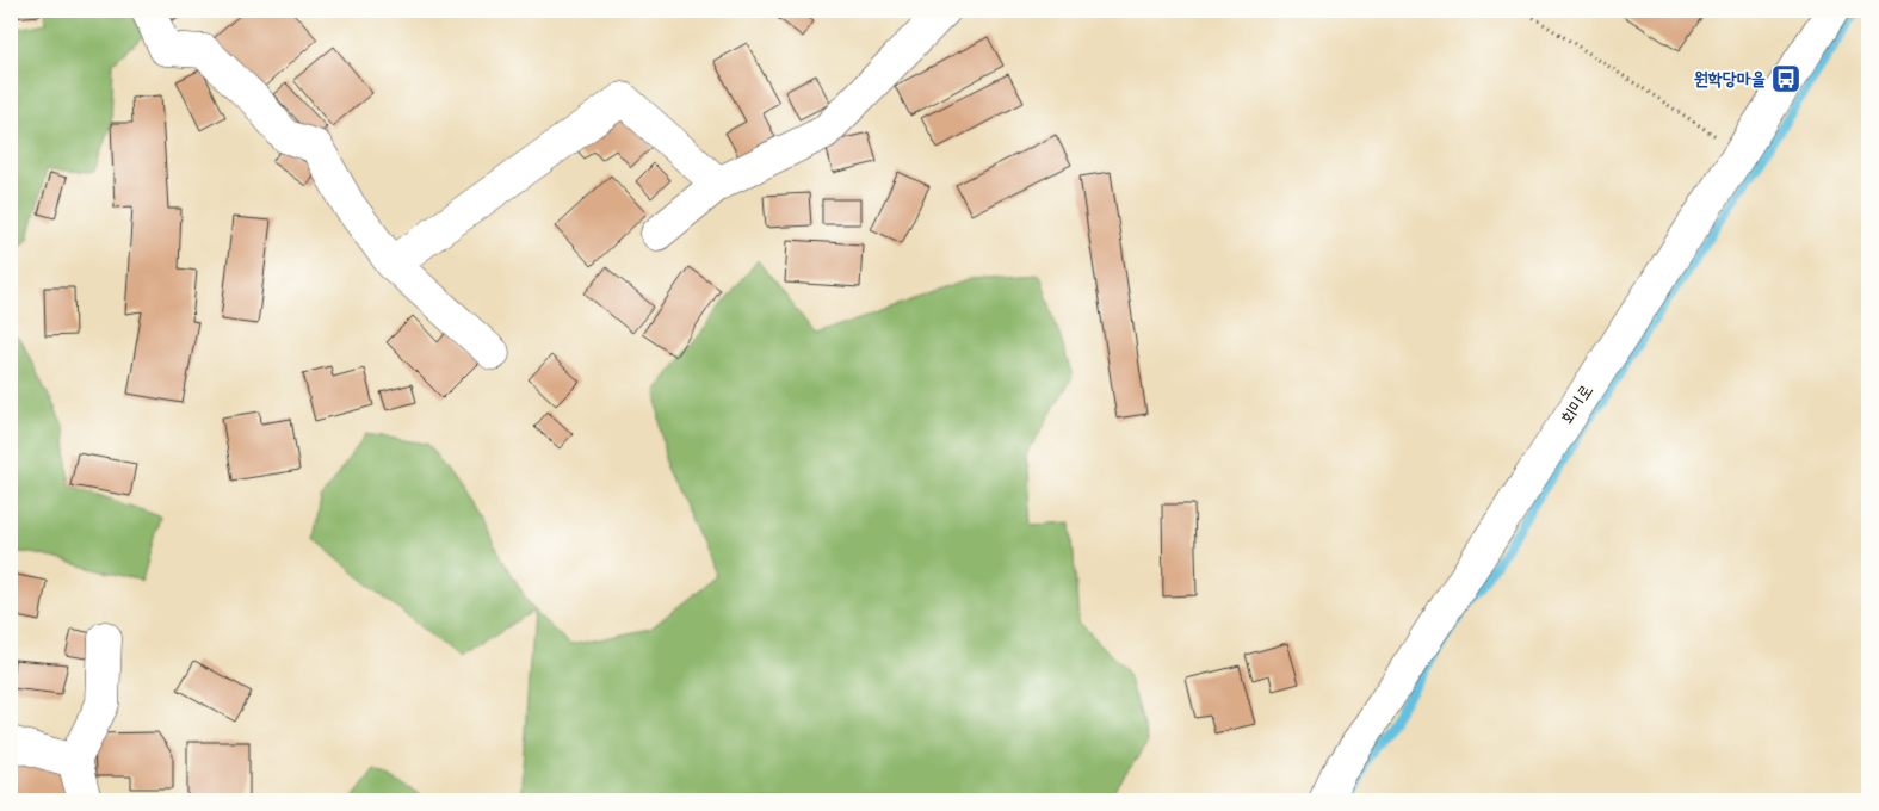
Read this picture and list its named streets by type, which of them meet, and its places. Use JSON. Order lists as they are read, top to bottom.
{
  "streets": {
    "street": ["회미로"]
  },
  "places": {
    "bus stop": ["원학당마을"]
  }
}
